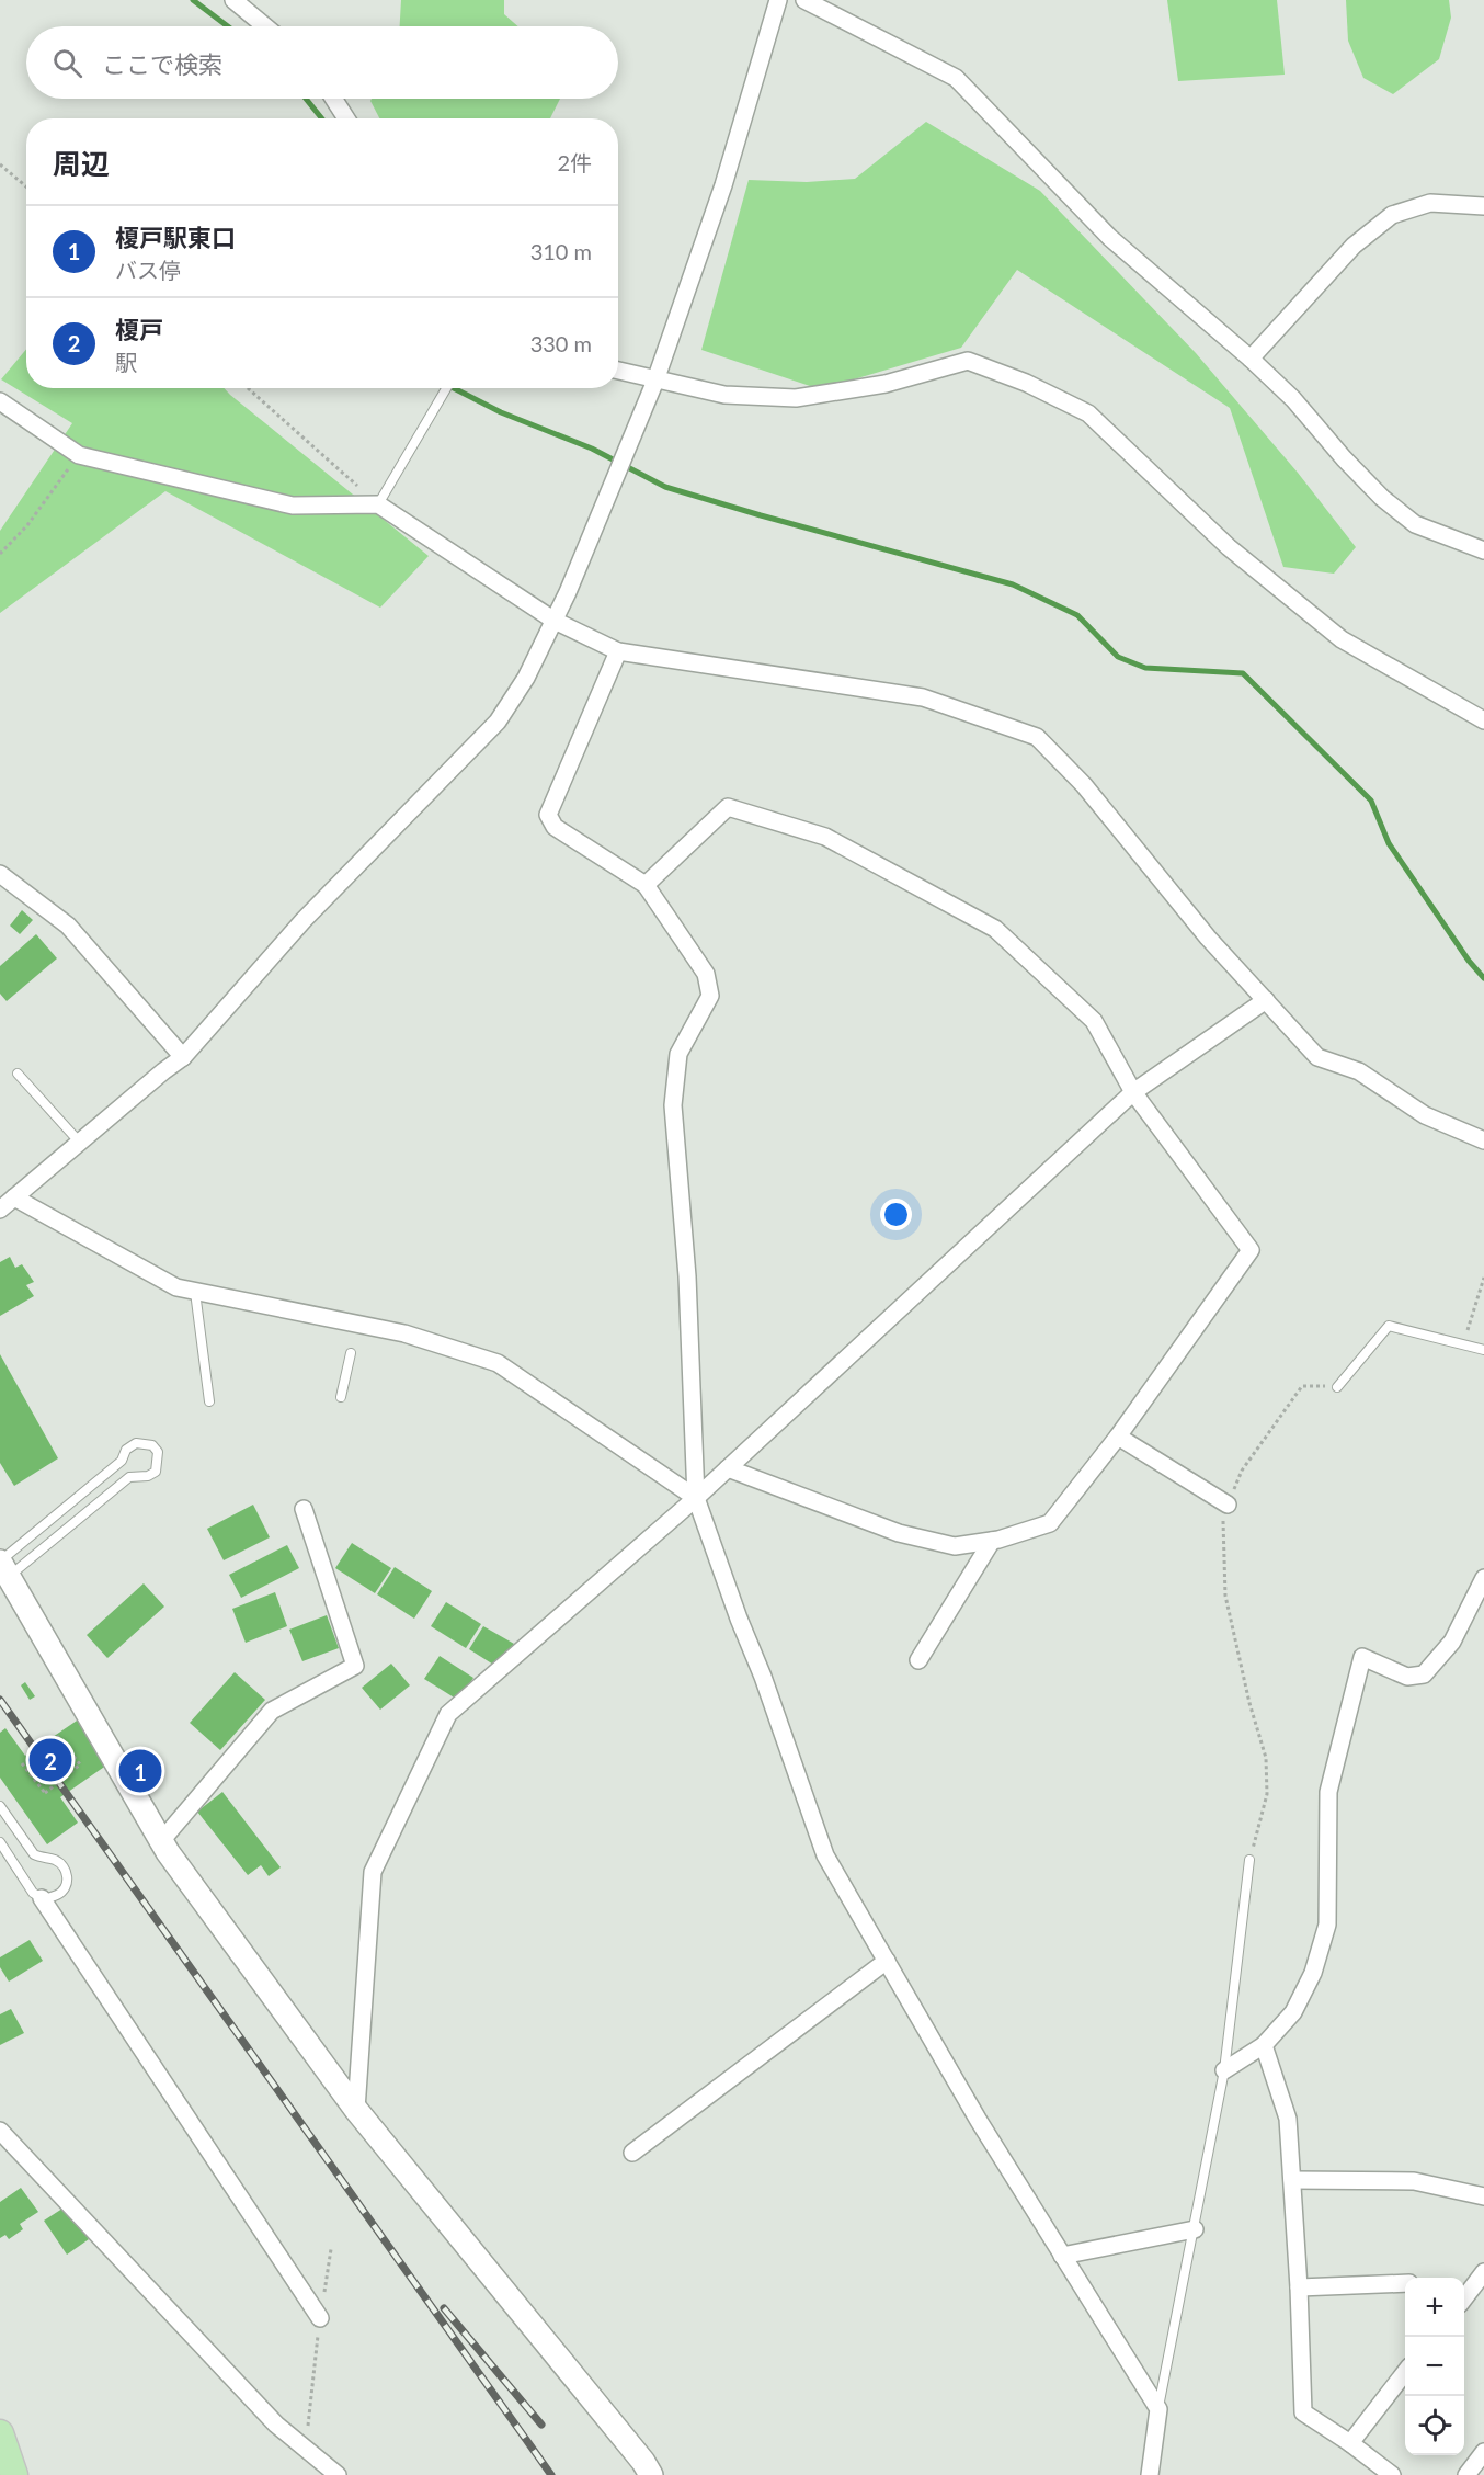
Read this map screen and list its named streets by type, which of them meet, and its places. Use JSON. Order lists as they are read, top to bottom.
{
  "page": {
    "search": "ここで検索",
    "heading": ["周辺", "2件"],
    "list": [
      {
        "mark": "1",
        "name": "榎戸駅東口",
        "note": "バス停",
        "value": "310 m"
      },
      {
        "mark": "2",
        "name": "榎戸",
        "note": "駅",
        "value": "330 m"
      }
    ],
    "pins": ["2", "1"],
    "map_buttons": ["+", "−"]
  }
}
